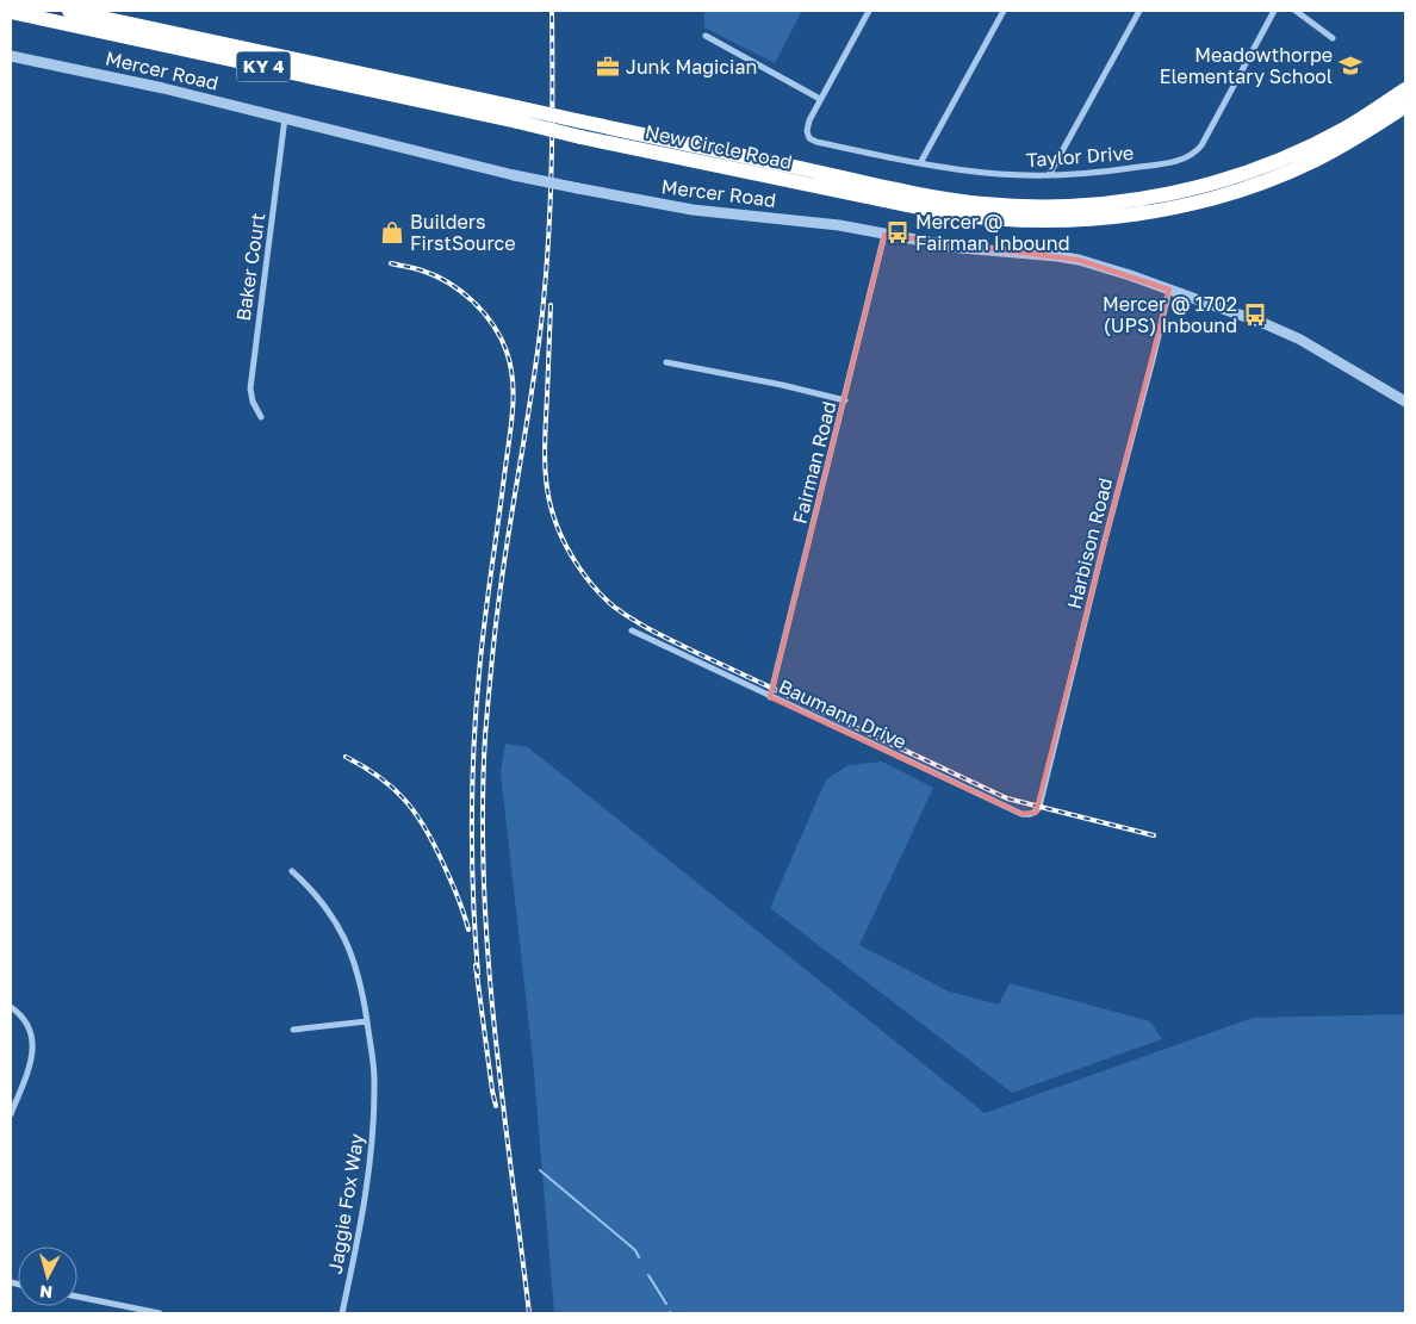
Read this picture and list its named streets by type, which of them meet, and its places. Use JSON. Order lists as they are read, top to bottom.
{
  "streets": {
    "highway": ["KY 4", "New Circle Road"],
    "street": [
      "Mercer Road",
      "Taylor Drive",
      "Baker Court",
      "Fairman Road",
      "Harbison Road",
      "Baumann Drive",
      "Jaggie Fox Way"
    ]
  },
  "crossings": [
    ["Mercer Road", "Baker Court"],
    ["Mercer Road", "Fairman Road"],
    ["Mercer Road", "Harbison Road"],
    ["Fairman Road", "Baumann Drive"],
    ["Harbison Road", "Baumann Drive"]
  ],
  "places": {
    "school or university": ["Meadowthorpe Elementary School"],
    "office": ["Junk Magician"],
    "shop": ["Builders FirstSource"],
    "bus stop": ["Mercer @ Fairman Inbound", "Mercer @ 1702 (UPS) Inbound"]
  },
  "north": "bottom"
}
